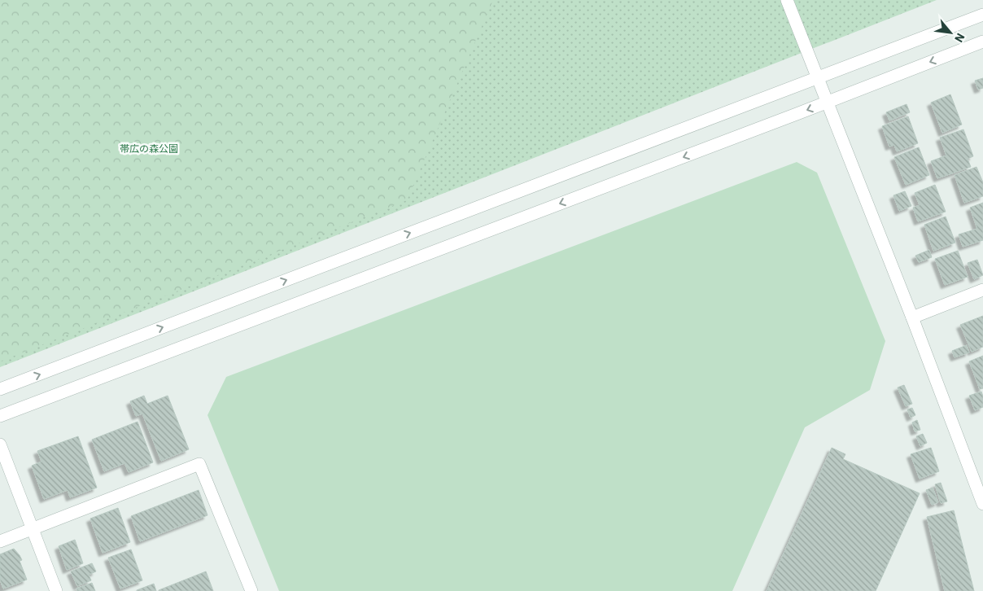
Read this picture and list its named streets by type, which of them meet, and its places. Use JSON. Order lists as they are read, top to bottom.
{
  "parks": ["帯広の森公園"],
  "north": "bottom right"
}
